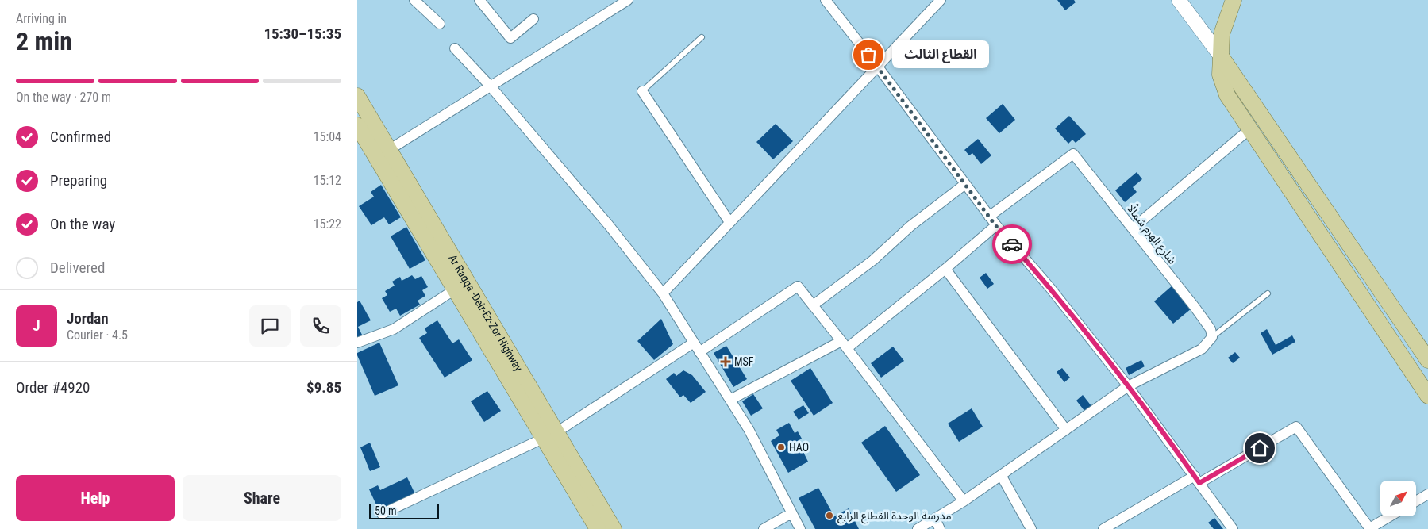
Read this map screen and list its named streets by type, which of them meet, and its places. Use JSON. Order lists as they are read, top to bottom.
{
  "streets": {
    "main road": ["Ar Raqqa -Deir-Ez-Zor Highway"],
    "street": ["شارع الهرم شمالًا"]
  },
  "places": {
    "other": ["القطاع الثالث", "HAO", "مدرسة الوحدة القطاع الرابع"],
    "health": ["MSF"]
  },
  "scale_bar": "50 m",
  "north": "top right",
  "page": {
    "heading": ["2 min", "Arriving in", "15:30–15:35"],
    "panel": [
      "Jordan",
      "Courier · 4.5",
      "Order #4920",
      "$9.85"
    ],
    "bubble": "القطاع الثالث",
    "bar": "On the way · 270 m",
    "list": [
      ["Confirmed", "15:04"],
      ["Preparing", "15:12"],
      ["On the way", "15:22"],
      "Delivered"
    ],
    "round": "J",
    "buttons": ["Help", "Share"],
    "scale": "50 m"
  }
}
